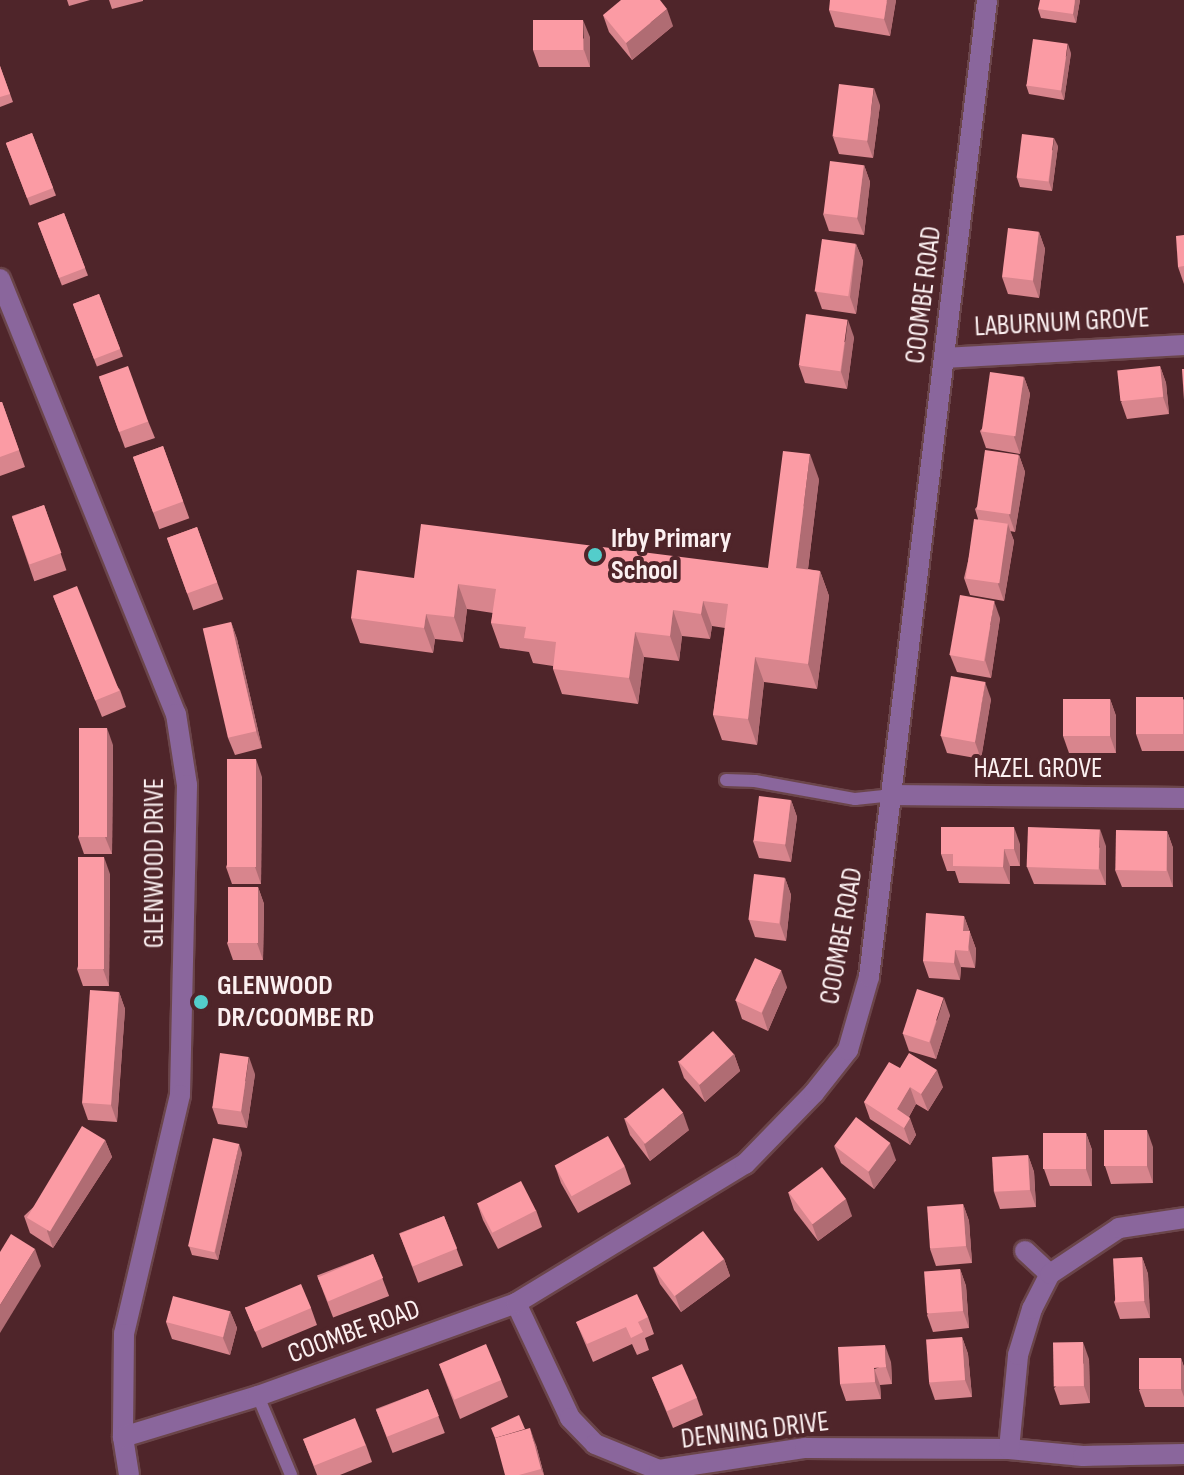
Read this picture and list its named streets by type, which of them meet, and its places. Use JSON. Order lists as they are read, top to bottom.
{
  "streets": {
    "street": [
      "COOMBE ROAD",
      "LABURNUM GROVE",
      "HAZEL GROVE",
      "GLENWOOD DRIVE",
      "DENNING DRIVE"
    ]
  },
  "crossings": [
    ["COOMBE ROAD", "LABURNUM GROVE"],
    ["COOMBE ROAD", "HAZEL GROVE"],
    ["COOMBE ROAD", "GLENWOOD DRIVE"],
    ["COOMBE ROAD", "DENNING DRIVE"]
  ],
  "places": ["Irby Primary School", "GLENWOOD DR/COOMBE RD"]
}
